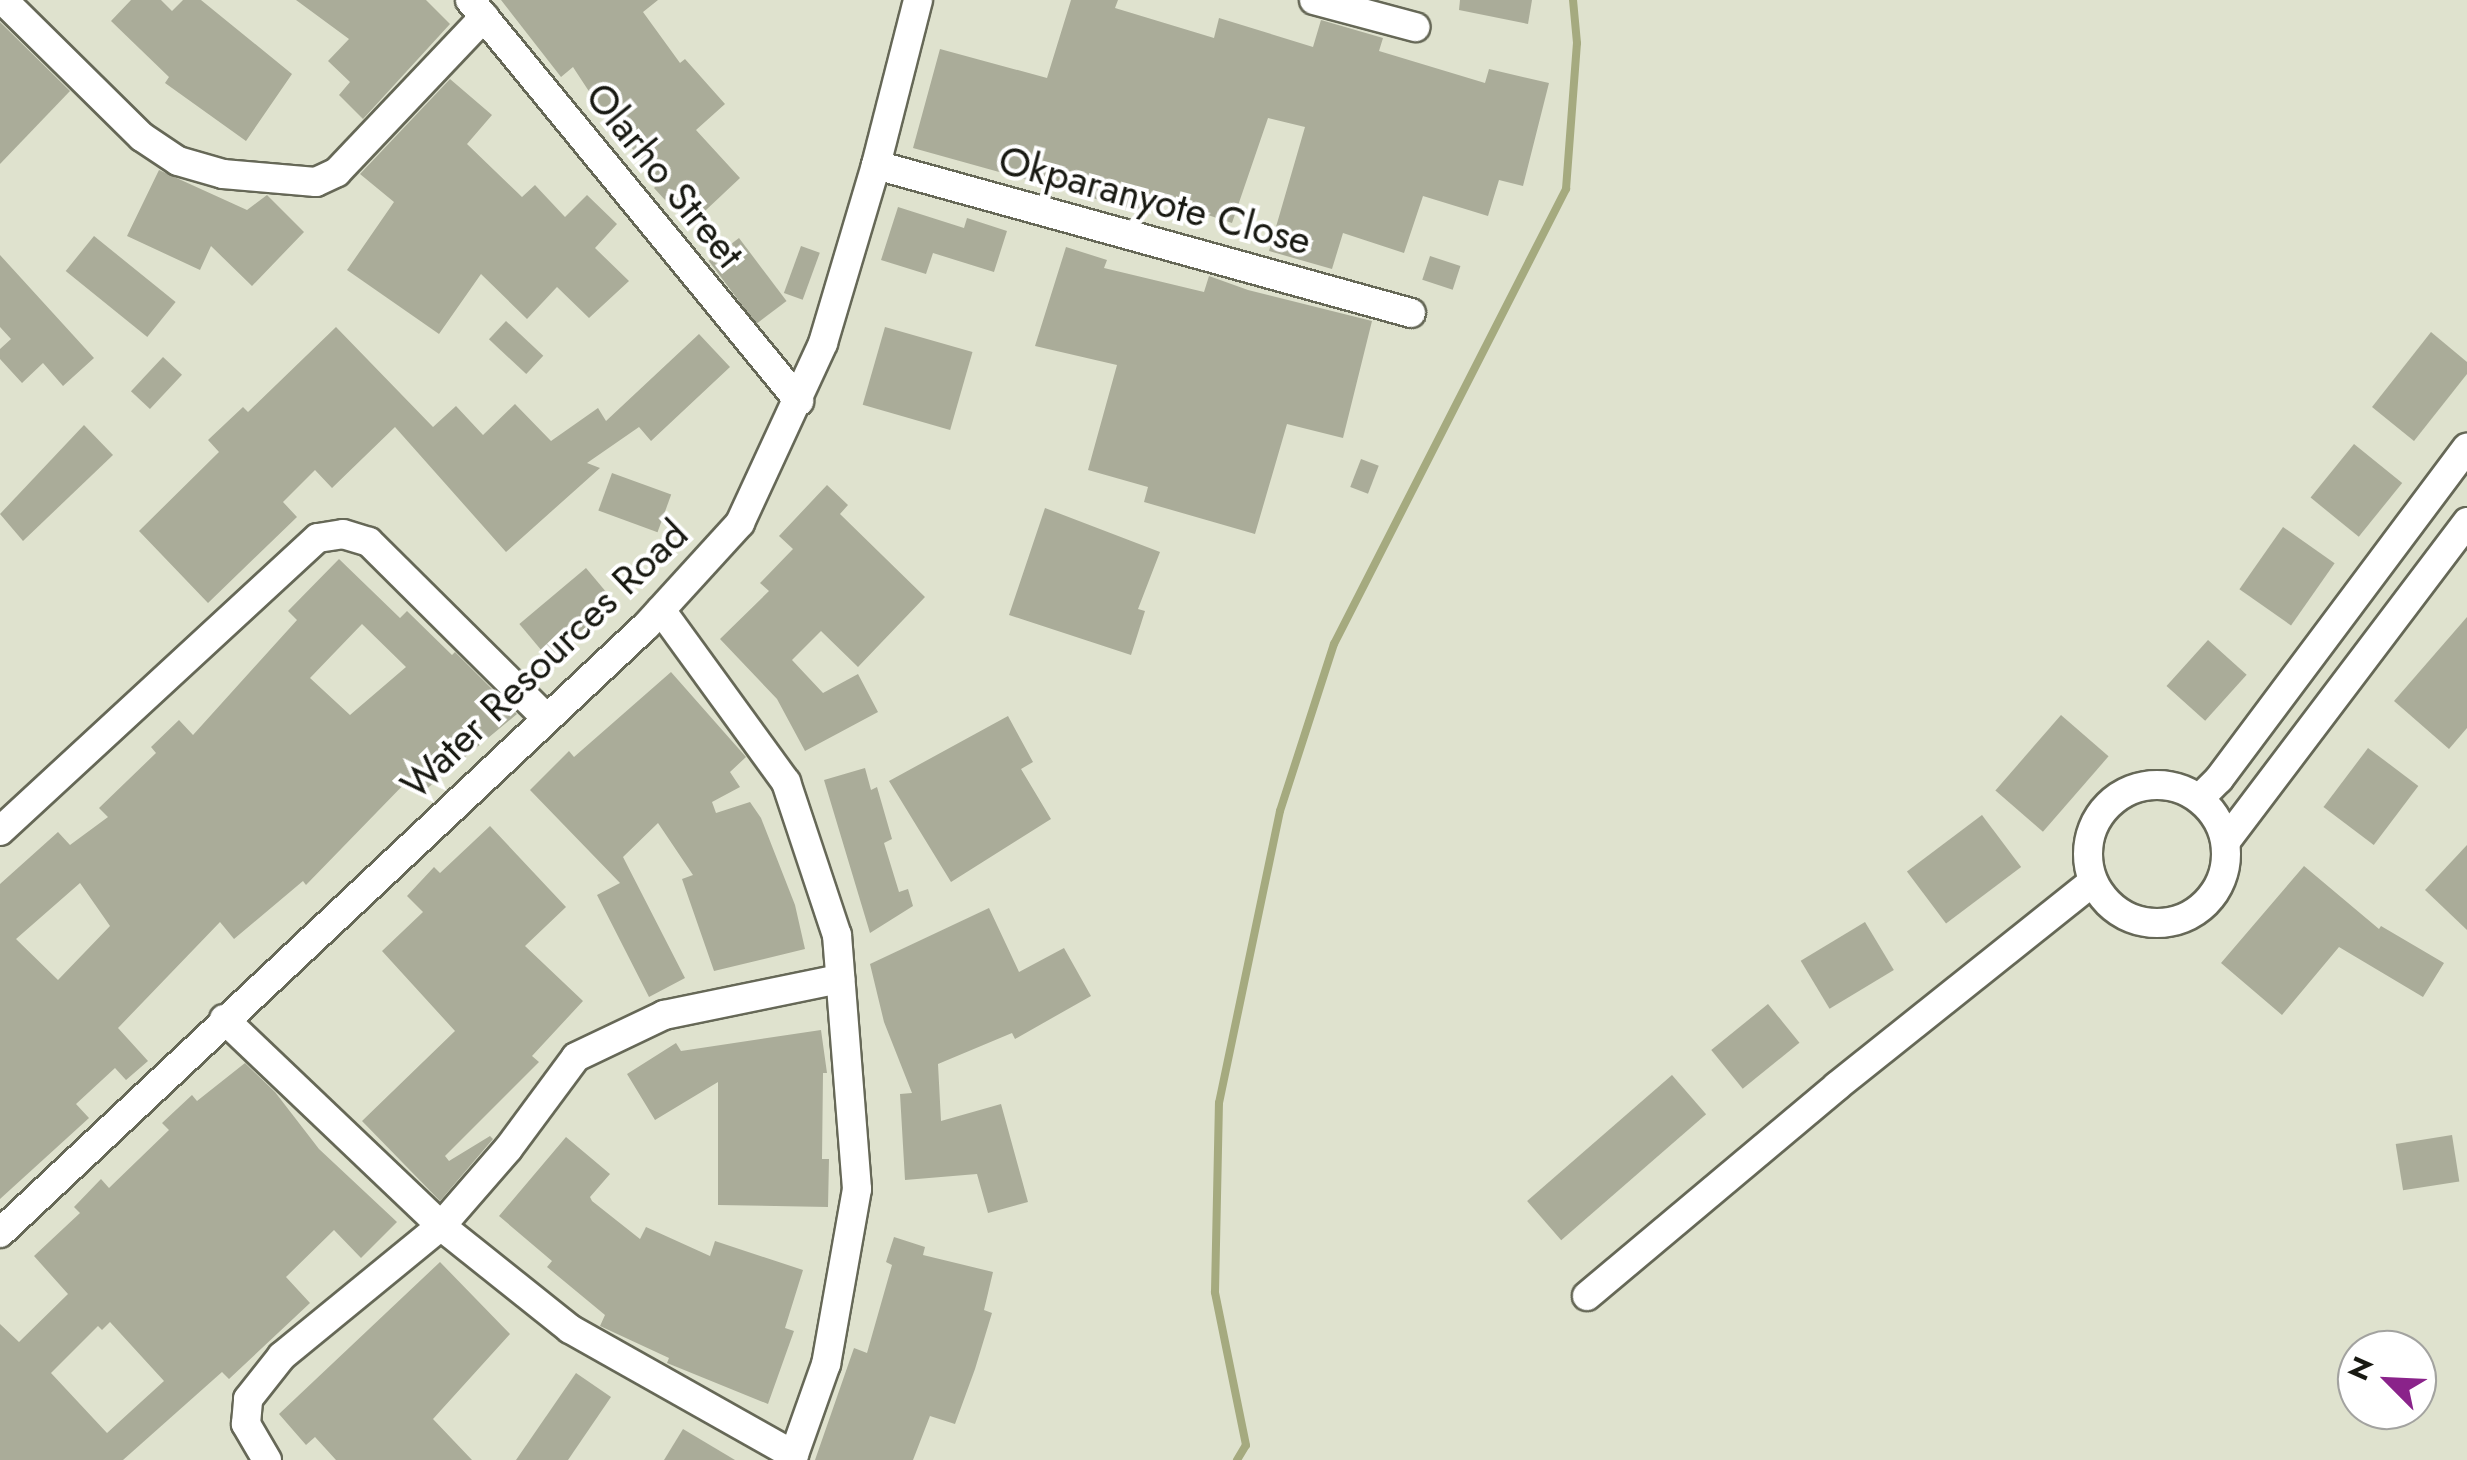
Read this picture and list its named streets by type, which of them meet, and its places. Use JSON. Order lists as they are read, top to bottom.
{
  "streets": {
    "street": ["Olarho Street", "Okparanyote Close", "Water Resources Road"]
  },
  "crossings": [
    ["Olarho Street", "Water Resources Road"],
    ["Okparanyote Close", "Water Resources Road"]
  ],
  "north": "top left"
}
